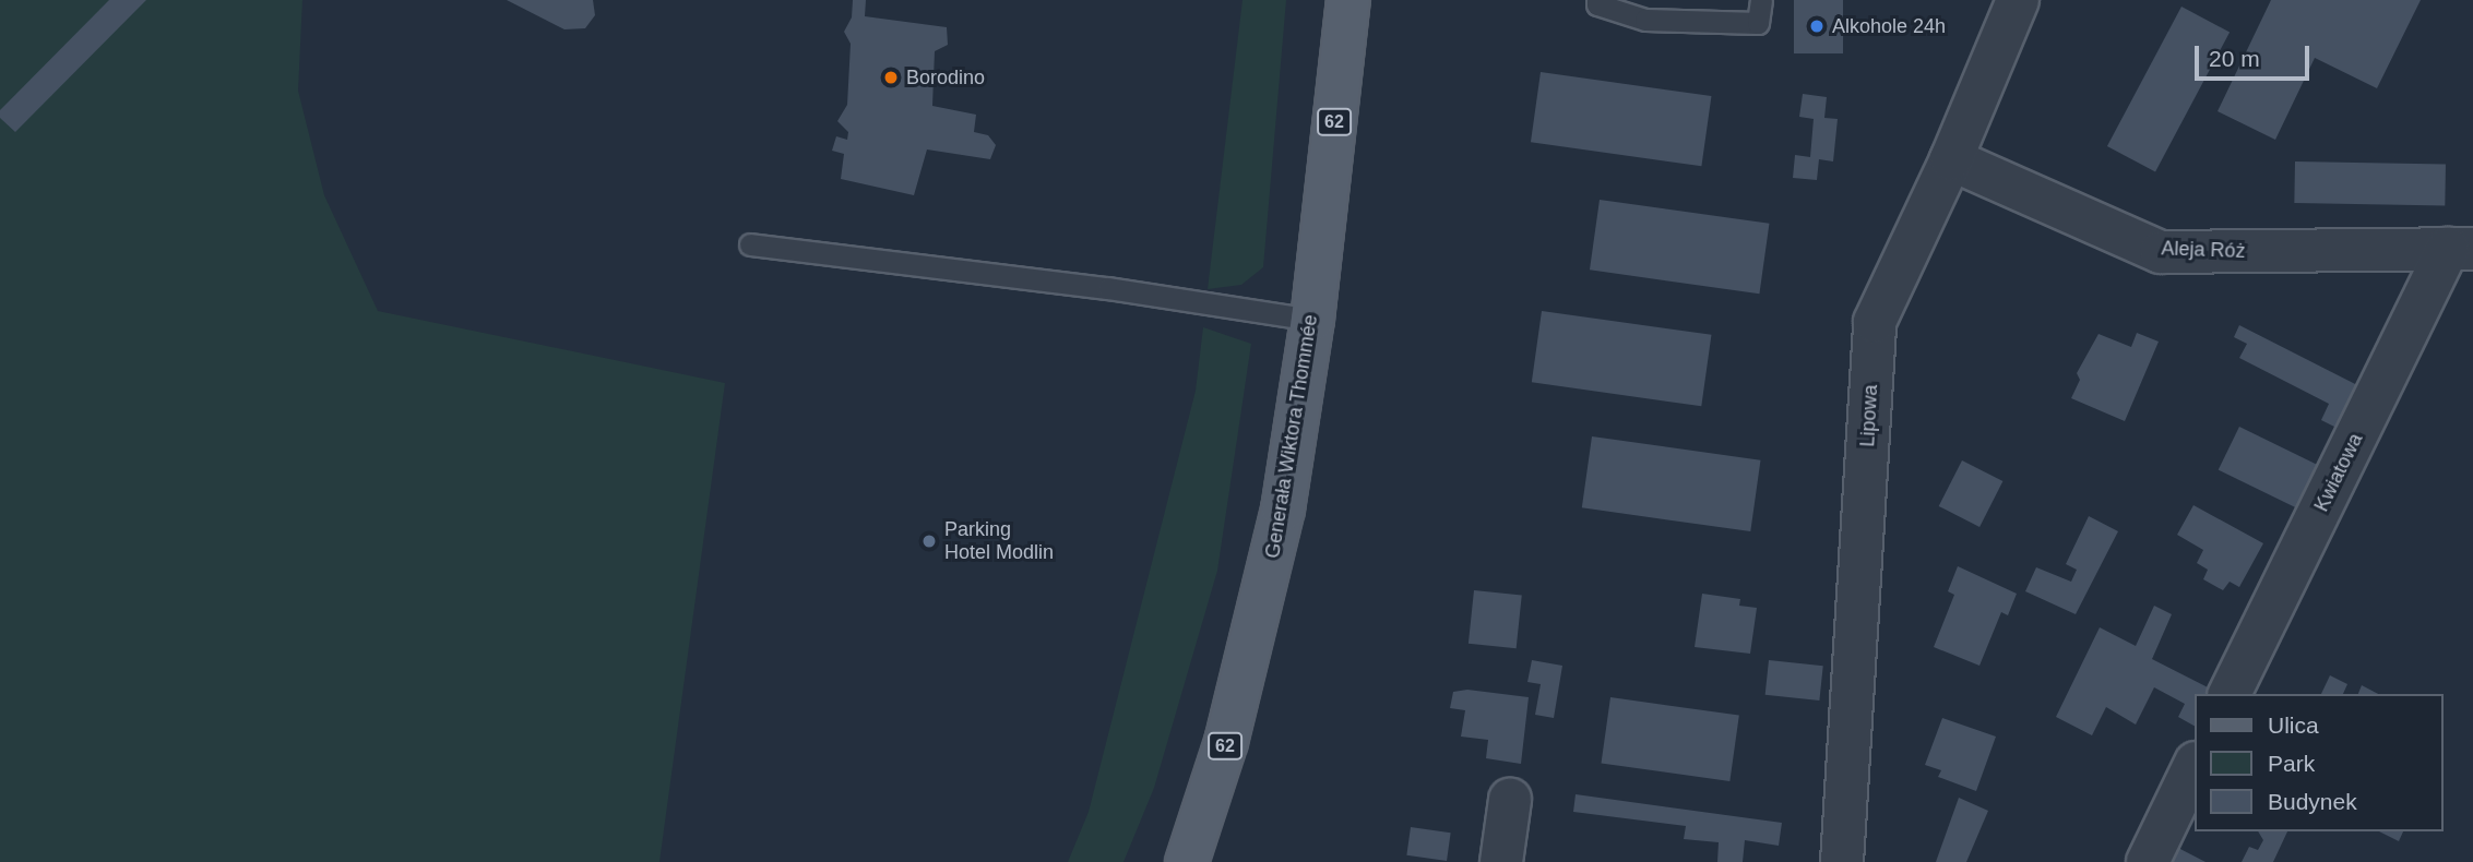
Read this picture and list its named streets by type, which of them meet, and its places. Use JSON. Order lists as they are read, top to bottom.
{
  "streets": {
    "main road": ["62", "Generała Wiktora Thommée"],
    "street": ["Aleja Róż", "Lipowa", "Kwiatowa"]
  },
  "crossings": [
    ["Aleja Róż", "Lipowa"],
    ["Aleja Róż", "Kwiatowa"]
  ],
  "places": ["Alkohole 24h", "Borodino", "Parking Hotel Modlin"],
  "legend": ["Ulica", "Park", "Budynek"],
  "scale_bar": "20 m"
}
